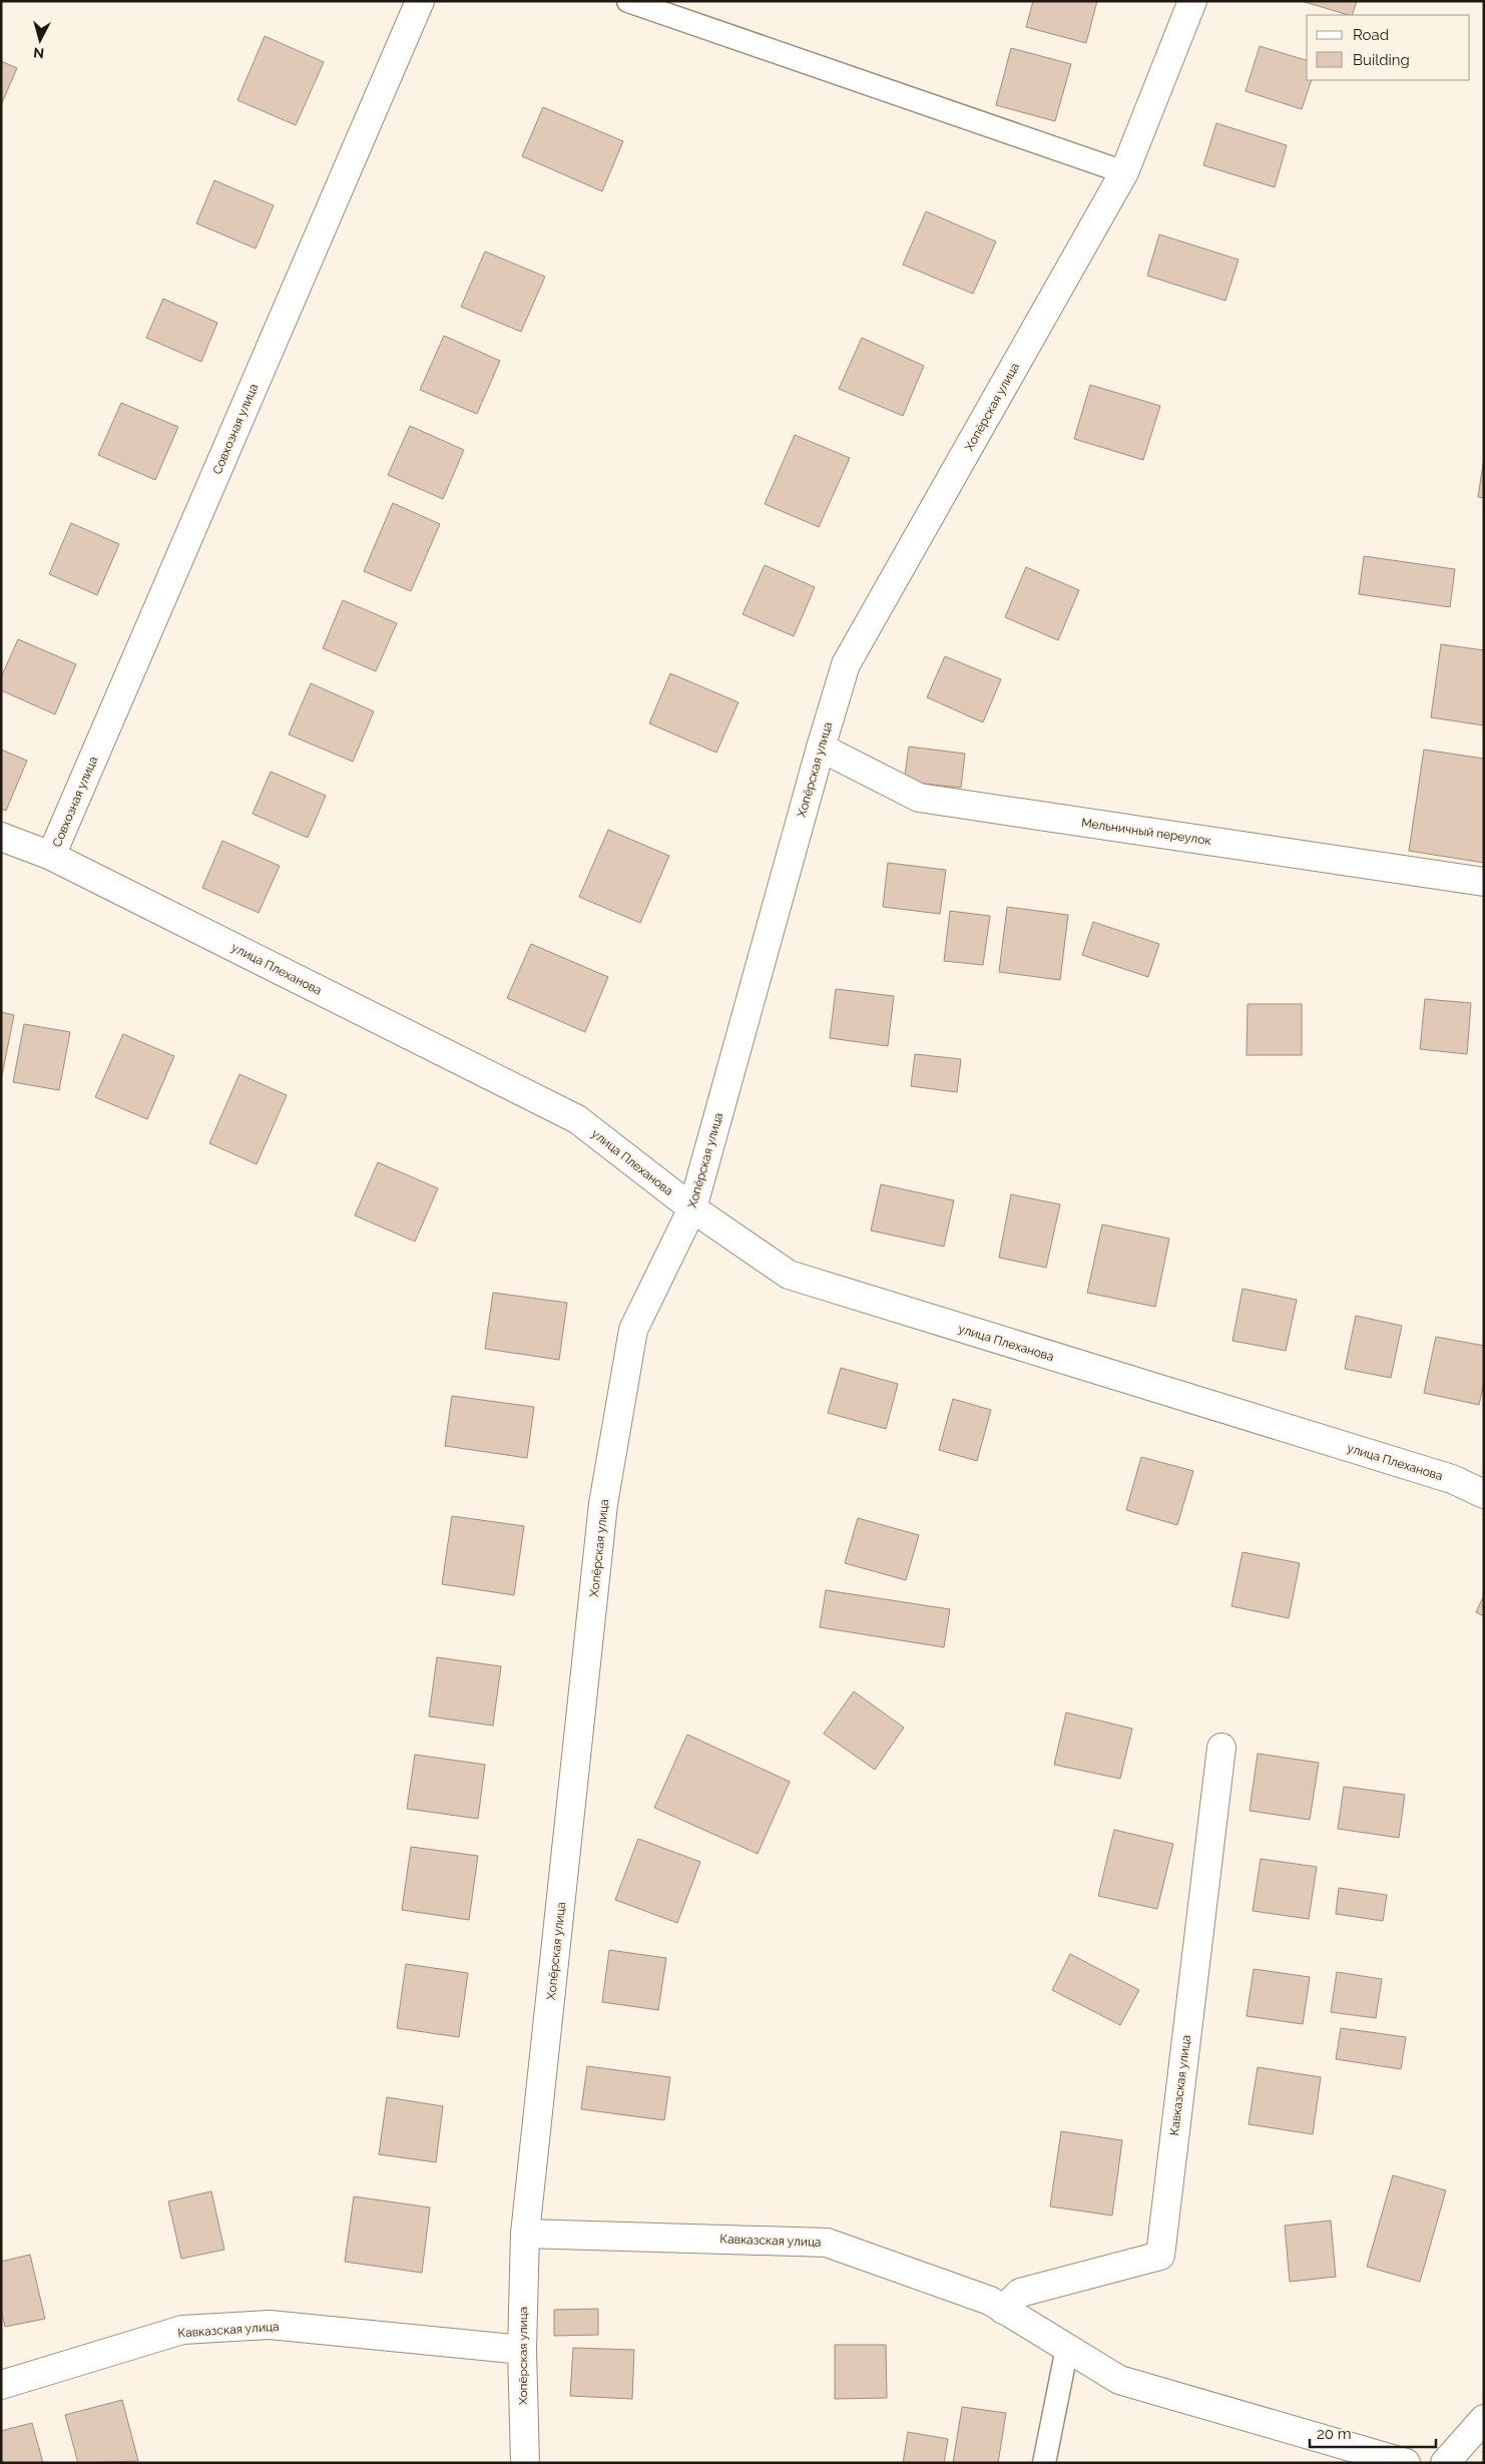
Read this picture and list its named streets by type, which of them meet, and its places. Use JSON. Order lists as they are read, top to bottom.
{
  "streets": {
    "street": [
      "Хопёрская улица",
      "Совхозная улица",
      "Мельничный переулок",
      "улица Плеханова",
      "Кавказская улица"
    ]
  },
  "crossings": [
    ["Хопёрская улица", "Мельничный переулок"],
    ["Хопёрская улица", "улица Плеханова"],
    ["Хопёрская улица", "Кавказская улица"],
    ["Совхозная улица", "улица Плеханова"]
  ],
  "legend": ["Road", "Building"],
  "scale_bar": "20 m",
  "north": "bottom"
}
